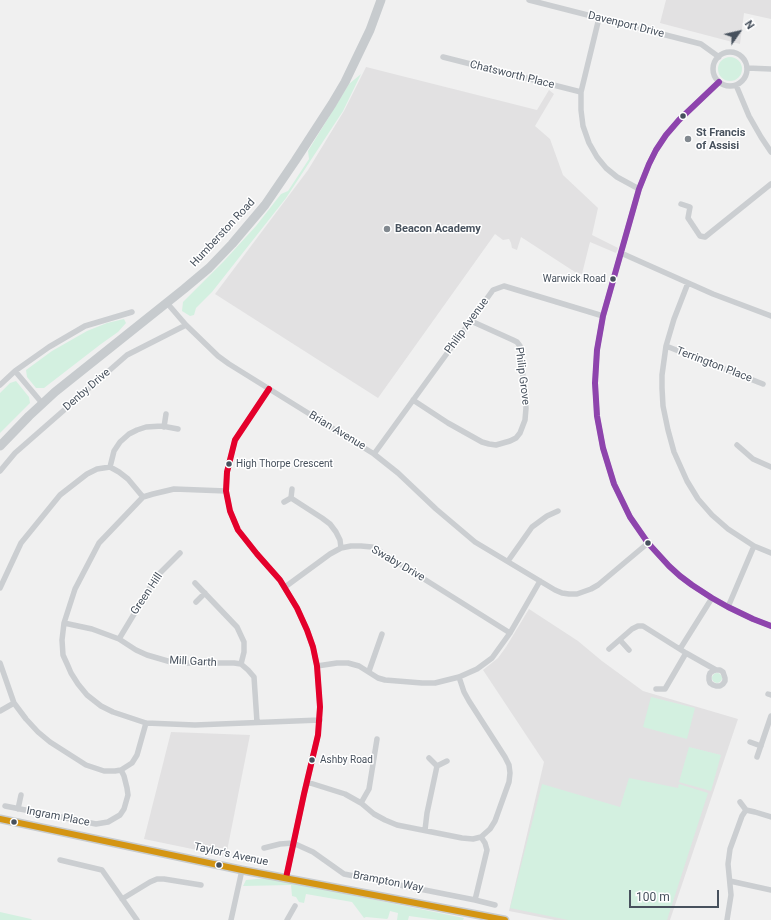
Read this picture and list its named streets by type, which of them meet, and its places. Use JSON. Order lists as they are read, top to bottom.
{
  "streets": {
    "main road": ["Humberston Road", "Taylor's Avenue"],
    "street": [
      "Davenport Drive",
      "Chatsworth Place",
      "Philip Avenue",
      "Terrington Place",
      "Philip Grove",
      "Denby Drive",
      "Brian Avenue",
      "Swaby Drive",
      "Green Hill",
      "Mill Garth",
      "Ingram Place",
      "Brampton Way"
    ]
  },
  "crossings": [
    ["Humberston Road", "Brian Avenue"],
    ["Philip Avenue", "Philip Grove"],
    ["Philip Avenue", "Brian Avenue"],
    ["Denby Drive", "Brian Avenue"],
    ["Green Hill", "Mill Garth"]
  ],
  "places": [
    "St Francis of Assisi",
    "Beacon Academy",
    "Warwick Road",
    "High Thorpe Crescent",
    "Ashby Road"
  ],
  "scale_bar": "100 m",
  "north": "top right"
}
